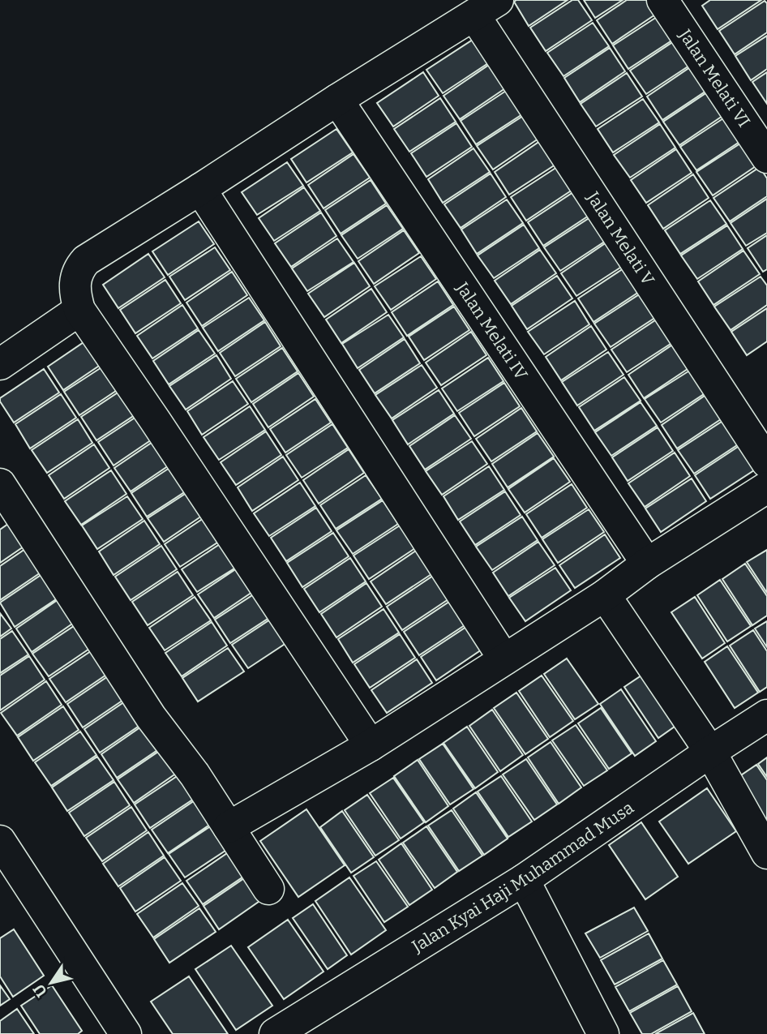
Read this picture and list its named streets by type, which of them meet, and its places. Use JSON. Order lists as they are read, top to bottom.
{
  "streets": {
    "street": [
      "Jalan Melati VI",
      "Jalan Melati V",
      "Jalan Melati IV",
      "Jalan Kyai Haji Muhammad Musa"
    ]
  },
  "north": "bottom left"
}
